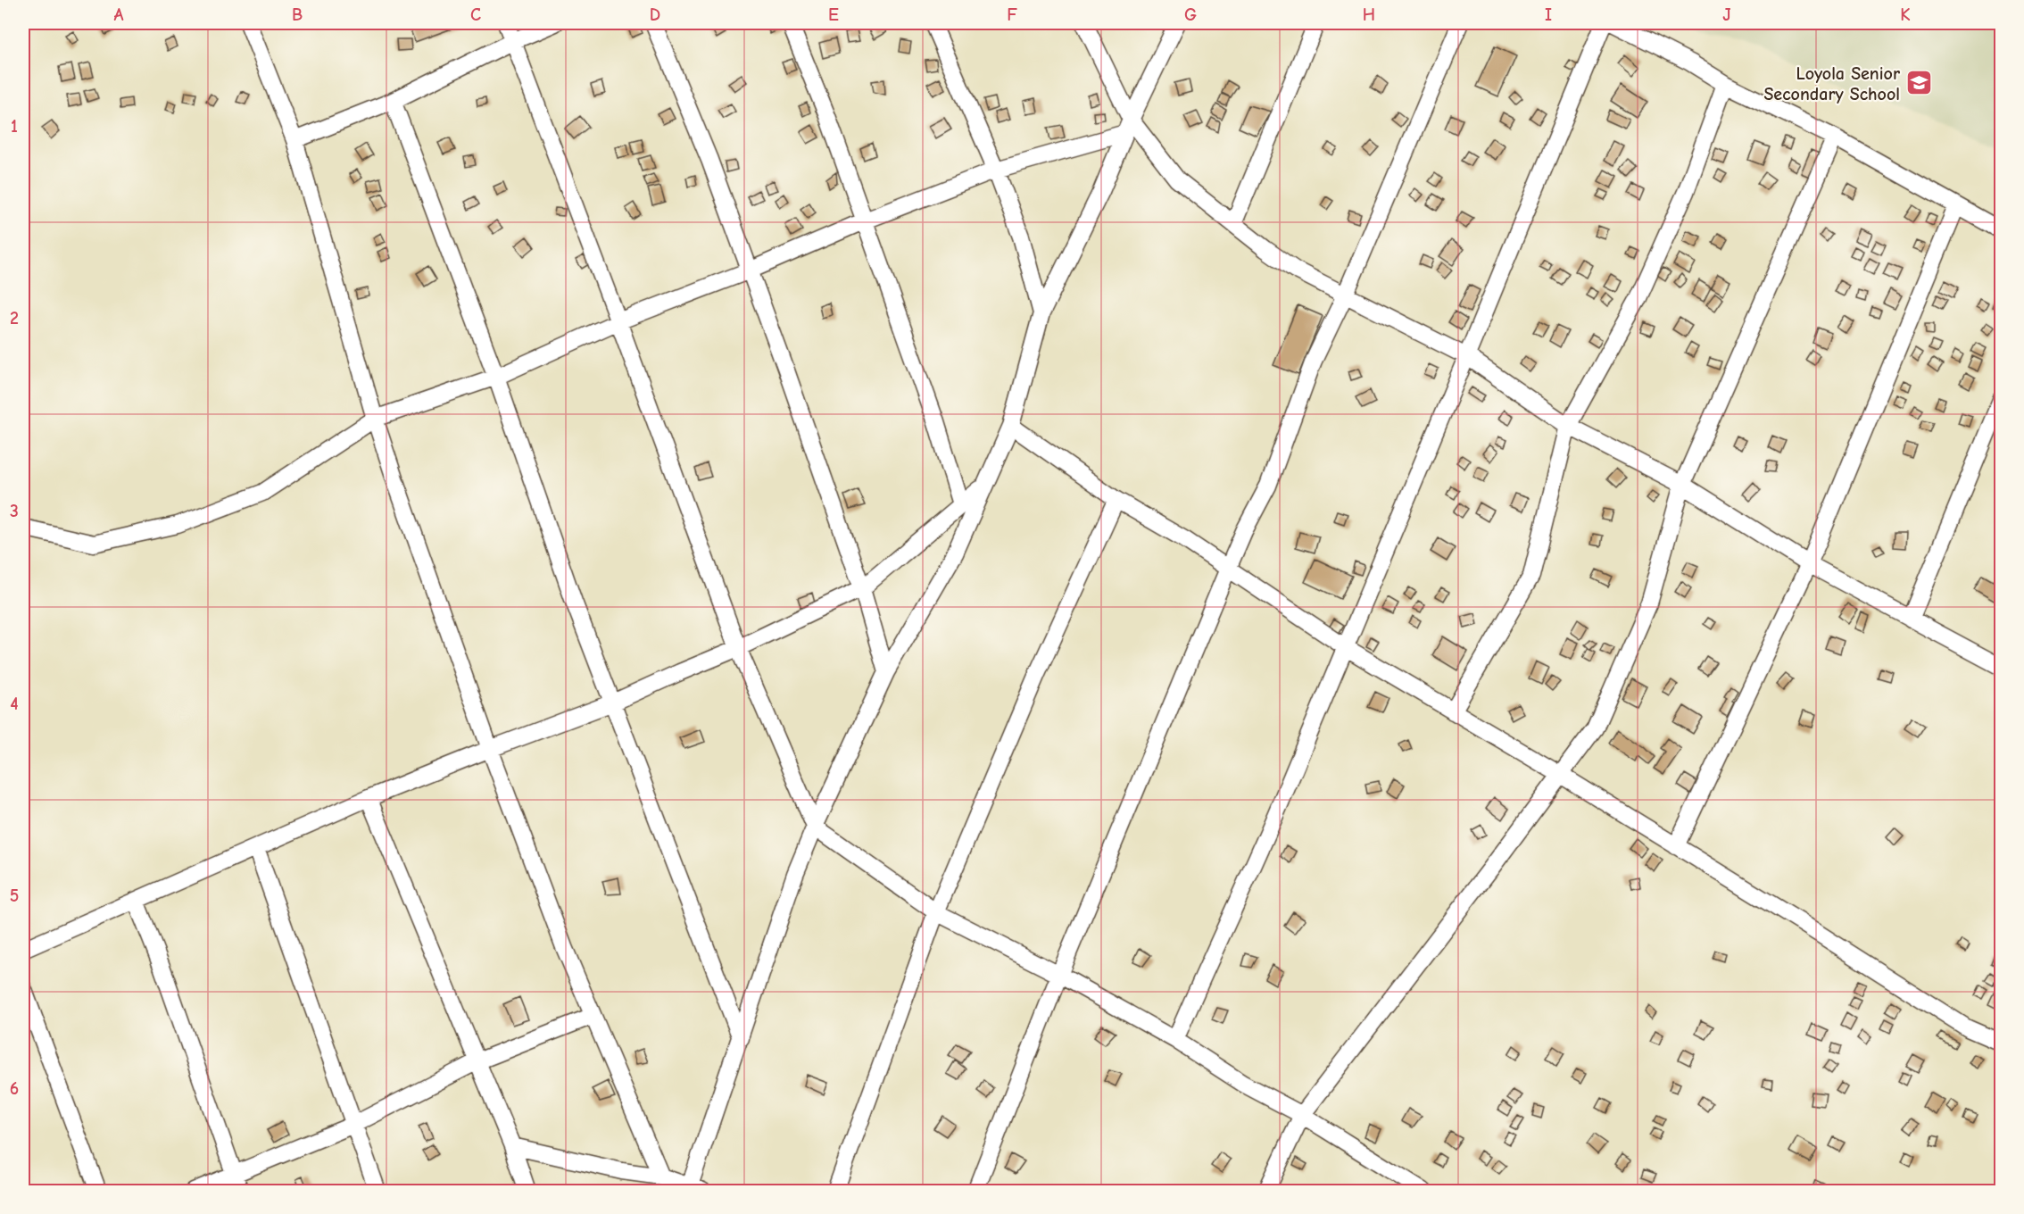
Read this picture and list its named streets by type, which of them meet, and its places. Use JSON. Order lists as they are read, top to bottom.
{
  "places": {
    "school or university": ["Loyola Senior Secondary School"]
  },
  "grid": {
    "columns": [
      "A",
      "B",
      "C",
      "D",
      "E",
      "F",
      "G",
      "H",
      "I",
      "J",
      "K"
    ],
    "rows": [
      "1",
      "2",
      "3",
      "4",
      "5",
      "6"
    ]
  }
}
